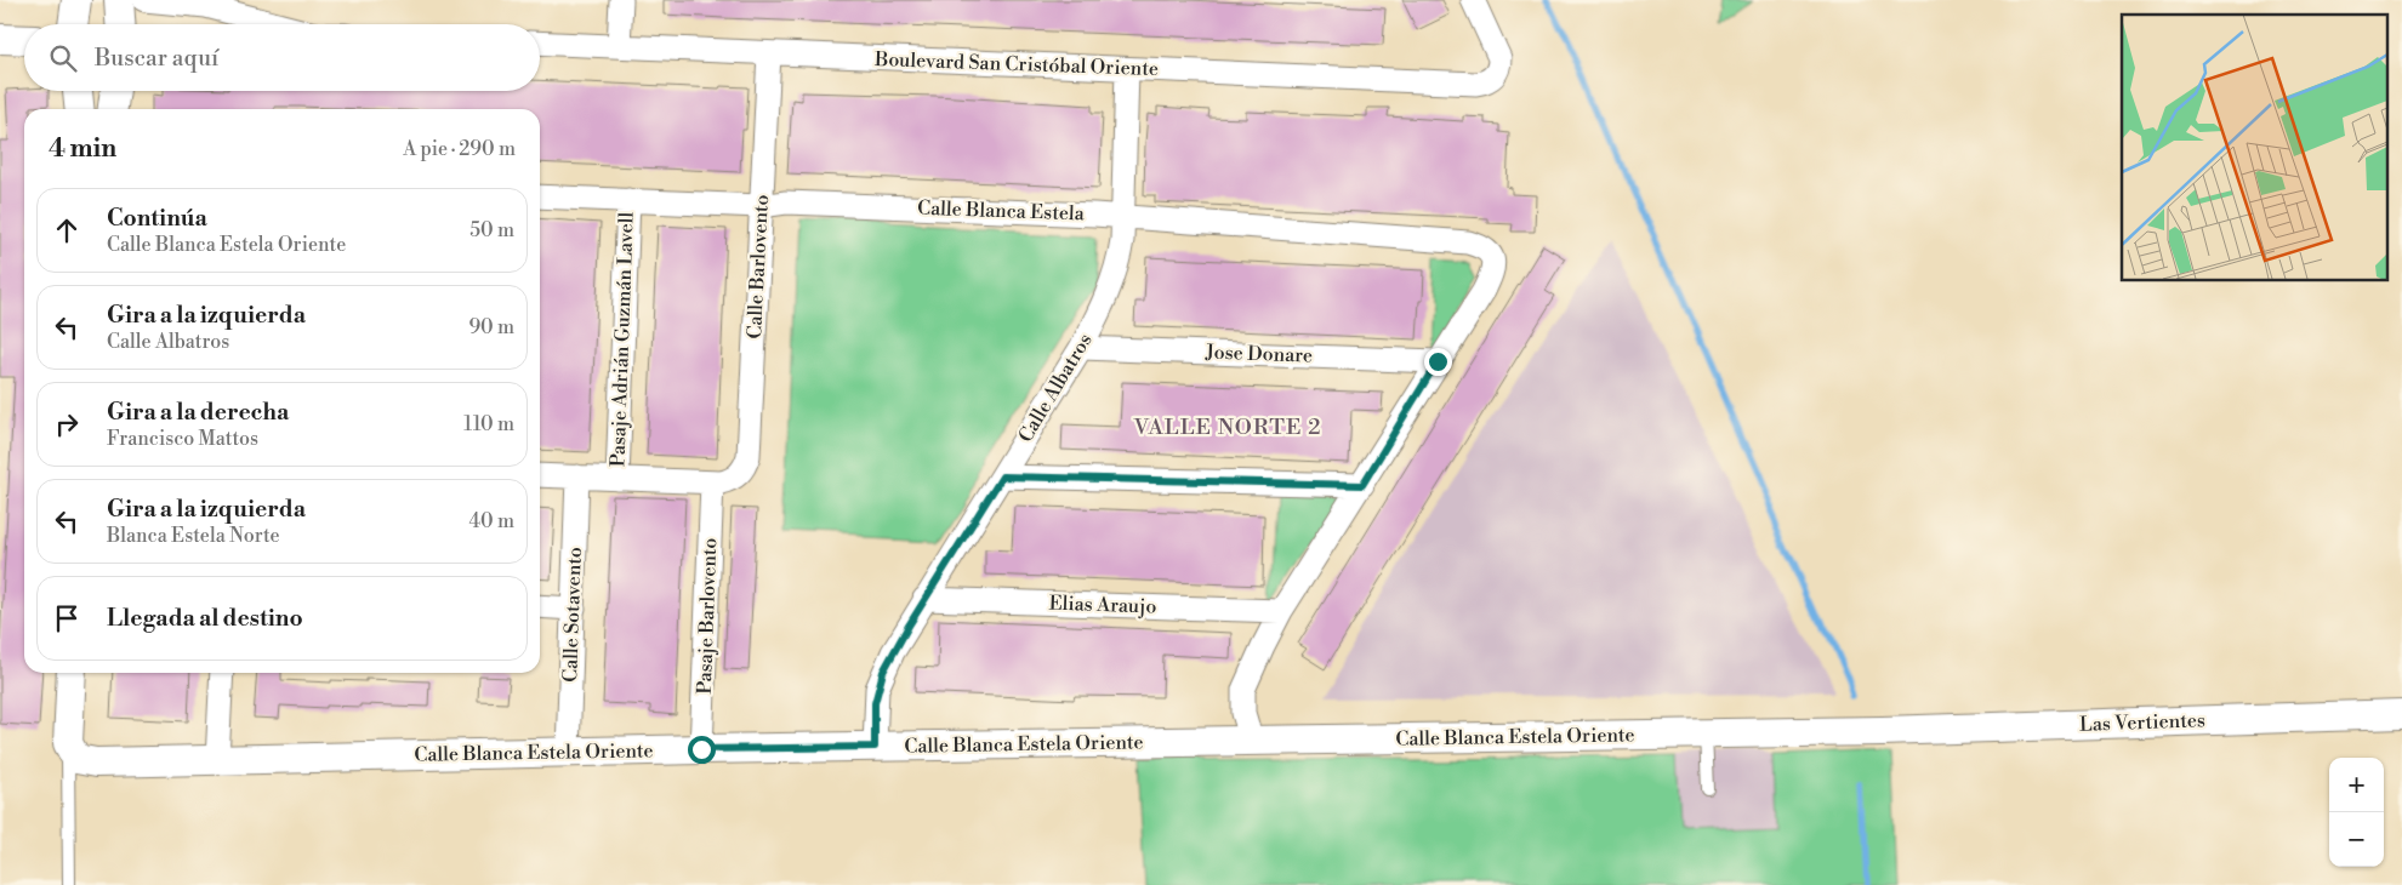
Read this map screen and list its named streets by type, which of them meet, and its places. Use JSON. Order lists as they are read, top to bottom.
{
  "streets": {
    "street": [
      "Boulevard San Cristóbal Oriente",
      "Calle Blanca Estela",
      "Calle Barlovento",
      "Pasaje Adrián Guzmán Lavell",
      "Jose Donare",
      "Calle Albatros",
      "Elias Araujo",
      "Calle Sotavento",
      "Pasaje Barlovento",
      "Las Vertientes",
      "Calle Blanca Estela Oriente"
    ]
  },
  "crossings": [
    ["Boulevard San Cristóbal Oriente", "Calle Barlovento"],
    ["Boulevard San Cristóbal Oriente", "Calle Albatros"],
    ["Calle Blanca Estela", "Calle Barlovento"],
    ["Calle Blanca Estela", "Pasaje Adrián Guzmán Lavell"],
    ["Calle Blanca Estela", "Jose Donare"],
    ["Calle Blanca Estela", "Calle Albatros"],
    ["Calle Barlovento", "Pasaje Barlovento"],
    ["Jose Donare", "Calle Albatros"],
    ["Calle Albatros", "Elias Araujo"],
    ["Calle Albatros", "Calle Blanca Estela Oriente"],
    ["Calle Sotavento", "Calle Blanca Estela Oriente"],
    ["Pasaje Barlovento", "Calle Blanca Estela Oriente"],
    ["Las Vertientes", "Calle Blanca Estela Oriente"]
  ],
  "districts": ["VALLE NORTE 2"],
  "page": {
    "search": "Buscar aquí",
    "heading": ["4 min", "A pie · 290 m"],
    "list": [
      ["Continúa", "Calle Blanca Estela Oriente", "50 m"],
      ["Gira a la izquierda", "Calle Albatros", "90 m"],
      ["Gira a la derecha", "Francisco Mattos", "110 m"],
      ["Gira a la izquierda", "Blanca Estela Norte", "40 m"],
      "Llegada al destino"
    ],
    "map_buttons": ["+", "−"]
  }
}
